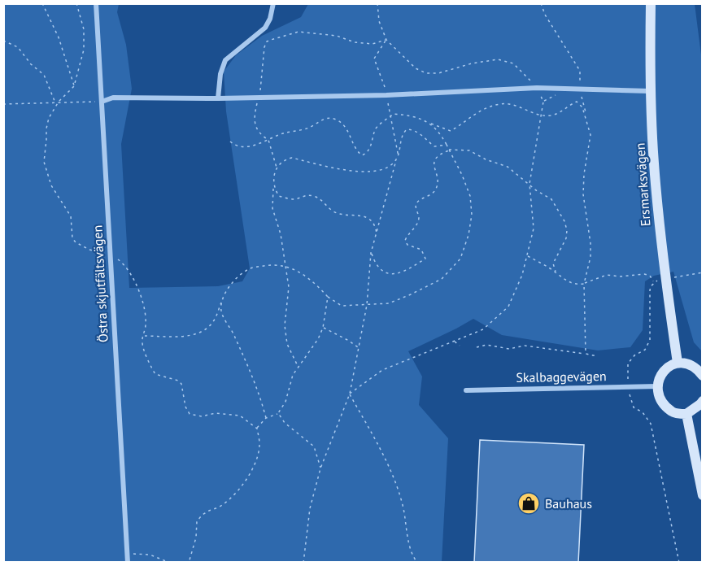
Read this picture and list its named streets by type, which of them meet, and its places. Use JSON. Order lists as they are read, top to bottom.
{
  "streets": {
    "main road": ["Ersmarksvägen"],
    "street": ["Östra skjutfältsvägen", "Skalbaggevägen"]
  },
  "places": {
    "shop": ["Bauhaus"]
  }
}
